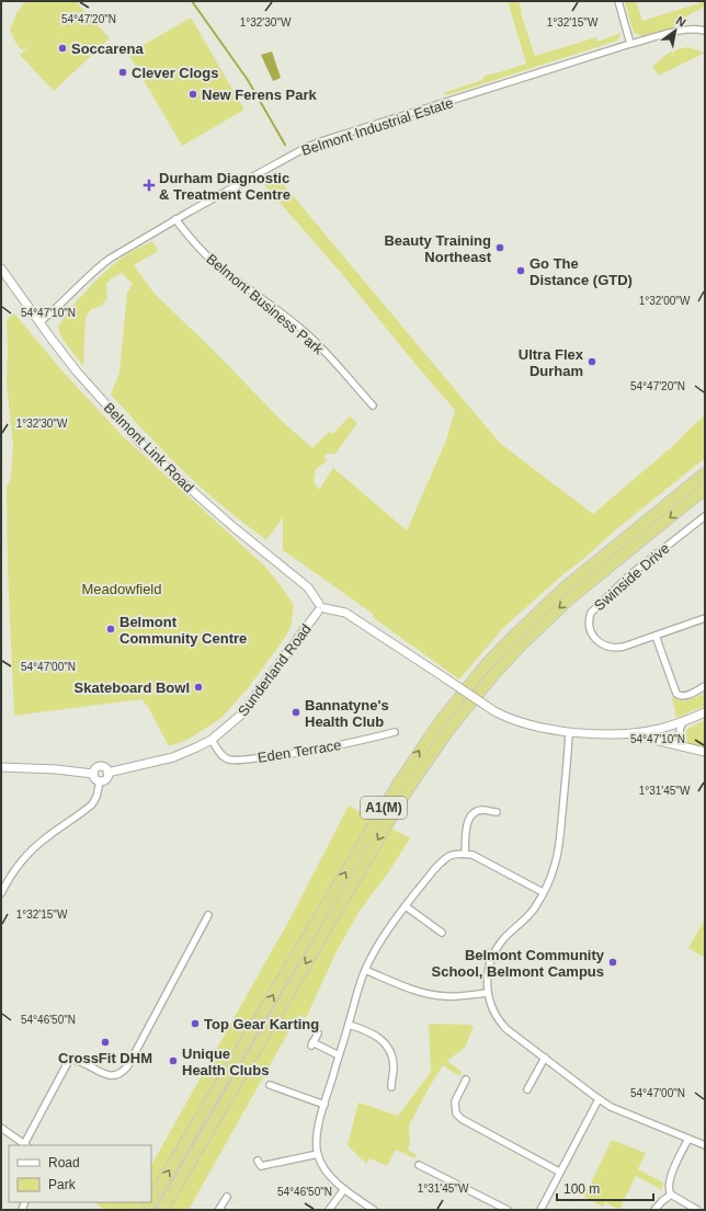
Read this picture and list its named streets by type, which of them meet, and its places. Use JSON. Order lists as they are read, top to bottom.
{
  "streets": {
    "highway": ["A1(M)"],
    "street": [
      "Belmont Industrial Estate",
      "Belmont Business Park",
      "Belmont Link Road",
      "Swinside Drive",
      "Sunderland Road",
      "Eden Terrace"
    ]
  },
  "crossings": [
    ["Belmont Industrial Estate", "Belmont Business Park"],
    ["Belmont Industrial Estate", "Belmont Link Road"],
    ["Belmont Link Road", "Sunderland Road"],
    ["Sunderland Road", "Eden Terrace"]
  ],
  "parks": ["Meadowfield"],
  "places": {
    "other": [
      "Soccarena",
      "Clever Clogs",
      "New Ferens Park",
      "Beauty Training Northeast",
      "Go The Distance (GTD)",
      "Ultra Flex Durham",
      "Belmont Community Centre",
      "Skateboard Bowl",
      "Bannatyne's Health Club",
      "Belmont Community School, Belmont Campus",
      "Top Gear Karting",
      "CrossFit DHM",
      "Unique Health Clubs"
    ],
    "health": ["Durham Diagnostic & Treatment Centre"]
  },
  "legend": ["Road", "Park"],
  "scale_bar": "100 m",
  "north": "top right",
  "coordinates": [
    "54°47'20\"N",
    "1°32'30\"W",
    "1°32'15\"W",
    "1°32'00\"W",
    "54°47'10\"N",
    "54°47'00\"N",
    "1°31'45\"W",
    "54°46'50\"N"
  ]
}
